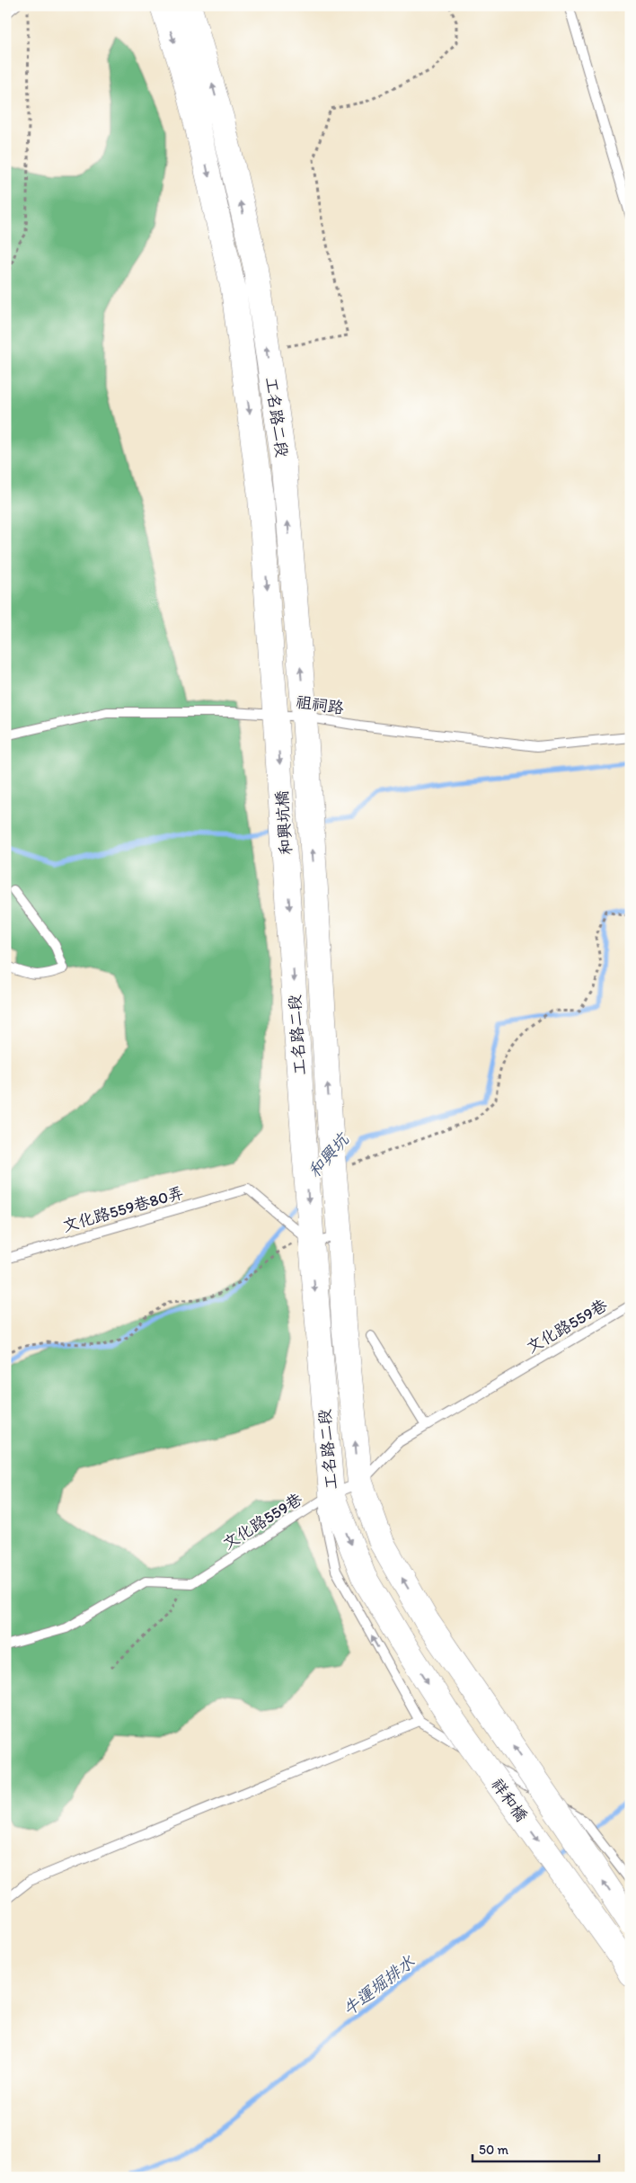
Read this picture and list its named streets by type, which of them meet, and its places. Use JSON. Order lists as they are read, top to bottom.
{
  "streets": {
    "main road": ["工名路二段", "和興坑橋", "祥和橋"],
    "lane": ["祖祠路", "文化路559巷80弄", "文化路559巷"]
  },
  "crossings": [
    ["工名路二段", "祖祠路"],
    ["工名路二段", "和興坑橋"],
    ["工名路二段", "文化路559巷80弄"],
    ["工名路二段", "文化路559巷"],
    ["工名路二段", "祥和橋"],
    ["祖祠路", "和興坑橋"]
  ],
  "water": ["和興坑", "牛運堀排水"],
  "scale_bar": "50 m"
}
